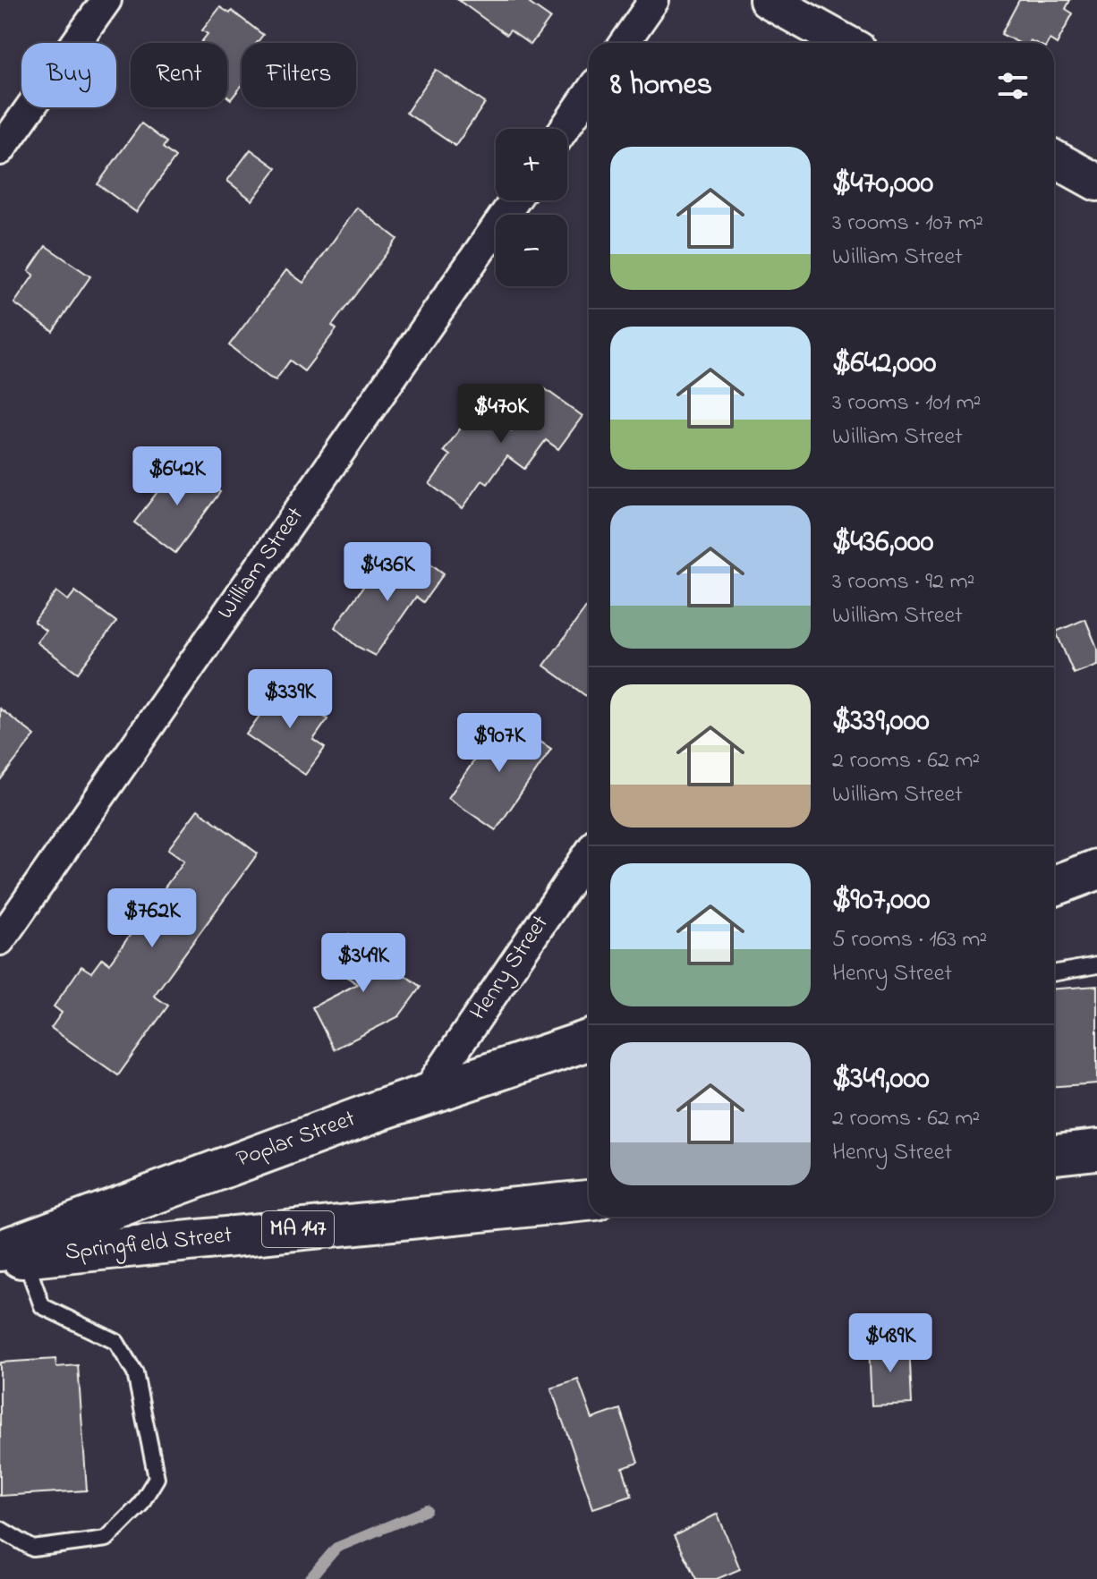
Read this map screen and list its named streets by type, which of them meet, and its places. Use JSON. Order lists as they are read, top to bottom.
{
  "streets": {
    "main road": ["Poplar Street", "MA 147", "Springfield Street"],
    "street": ["William Street", "Henry Street"]
  },
  "crossings": [
    ["Henry Street", "Poplar Street"],
    ["Poplar Street", "Springfield Street"]
  ],
  "page": {
    "chip": ["Buy", "Rent", "Filters"],
    "heading": "8 homes",
    "map_buttons": ["+", "−"],
    "list": [
      {
        "name": "$470,000",
        "note": "3 rooms · 107 m² · William Street"
      },
      {
        "name": "$642,000",
        "note": "3 rooms · 101 m² · William Street"
      },
      {
        "name": "$436,000",
        "note": "3 rooms · 92 m² · William Street"
      },
      {
        "name": "$339,000",
        "note": "2 rooms · 62 m² · William Street"
      },
      {
        "name": "$907,000",
        "note": "5 rooms · 163 m² · Henry Street"
      },
      {
        "name": "$349,000",
        "note": "2 rooms · 62 m² · Henry Street"
      }
    ],
    "price": [
      "$470K",
      "$642K",
      "$436K",
      "$339K",
      "$907K",
      "$762K",
      "$349K",
      "$489K"
    ]
  }
}
